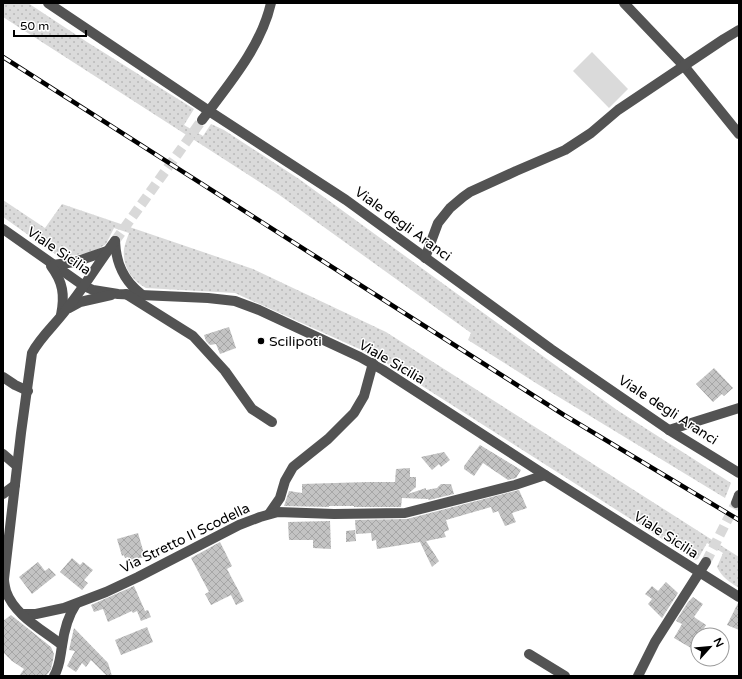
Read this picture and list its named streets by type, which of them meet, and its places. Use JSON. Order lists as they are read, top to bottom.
{
  "streets": {
    "street": ["Viale degli Aranci", "Viale Sicilia", "Via Stretto II Scodella"]
  },
  "crossings": [
    ["Viale Sicilia", "Via Stretto II Scodella"]
  ],
  "places": ["Scilipoti"],
  "scale_bar": "50 m",
  "north": "top right"
}
